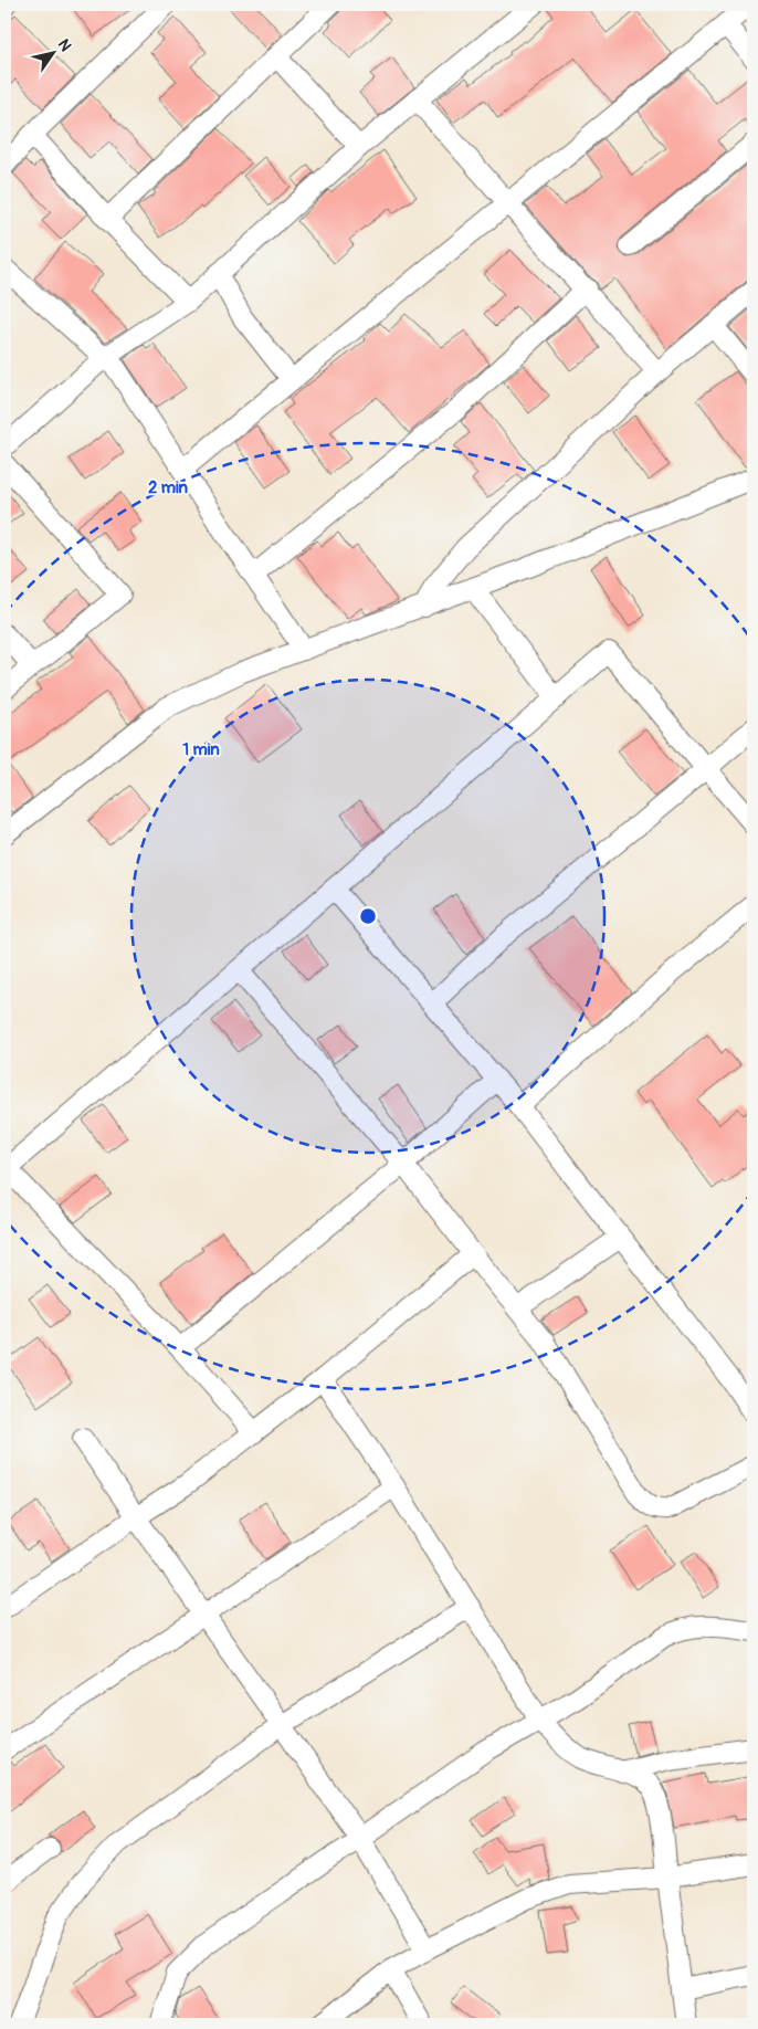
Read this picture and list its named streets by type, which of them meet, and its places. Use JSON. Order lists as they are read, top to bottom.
{
  "north": "top right",
  "rings": ["2 min", "1 min"]
}
